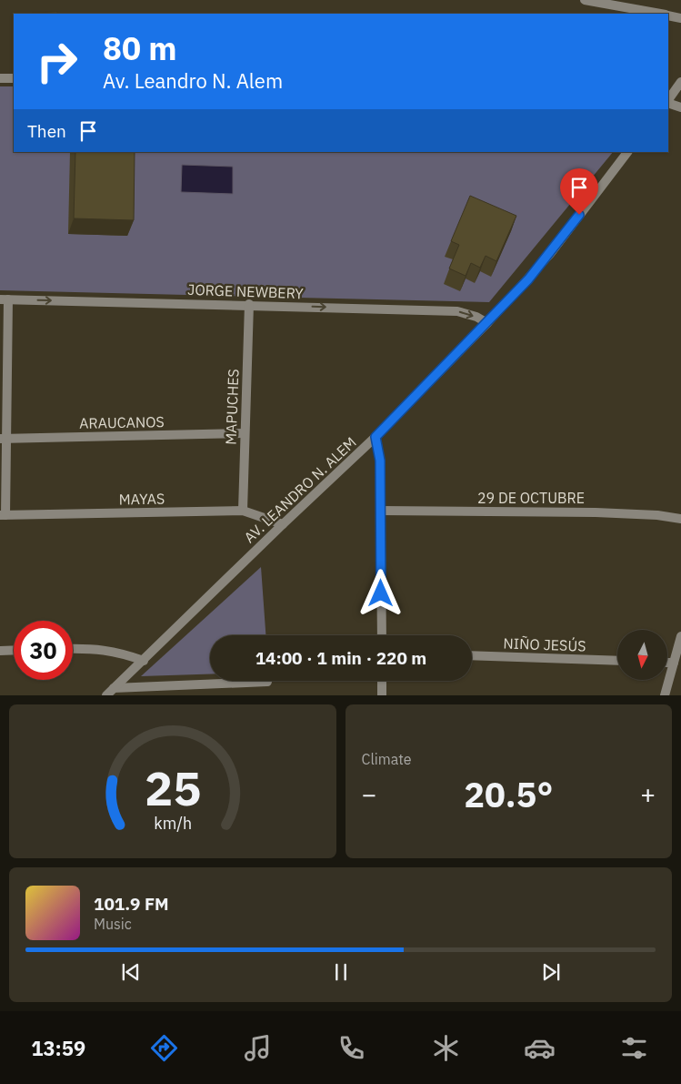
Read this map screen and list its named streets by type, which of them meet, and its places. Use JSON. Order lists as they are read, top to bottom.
{
  "streets": {
    "street": [
      "JORGE NEWBERY",
      "MAPUCHES",
      "ARAUCANOS",
      "AV. LEANDRO N. ALEM",
      "29 DE OCTUBRE",
      "MAYAS",
      "NIÑO JESÚS"
    ]
  },
  "crossings": [
    ["JORGE NEWBERY", "MAPUCHES"],
    ["JORGE NEWBERY", "AV. LEANDRO N. ALEM"],
    ["MAPUCHES", "ARAUCANOS"],
    ["MAPUCHES", "MAYAS"],
    ["AV. LEANDRO N. ALEM", "MAYAS"]
  ],
  "one_way": ["JORGE NEWBERY"],
  "north": "bottom",
  "page": {
    "turn": ["80 m", "Av. Leandro N. Alem"],
    "then": "Then",
    "limit": "30",
    "trip": "14:00 · 1 min · 220 m",
    "tile": "Climate",
    "heat": ["−", "20.5°", "+"],
    "song": ["101.9 FM", "Music"],
    "tabs": "13:59",
    "gauge": ["25", "km/h"]
  }
}
